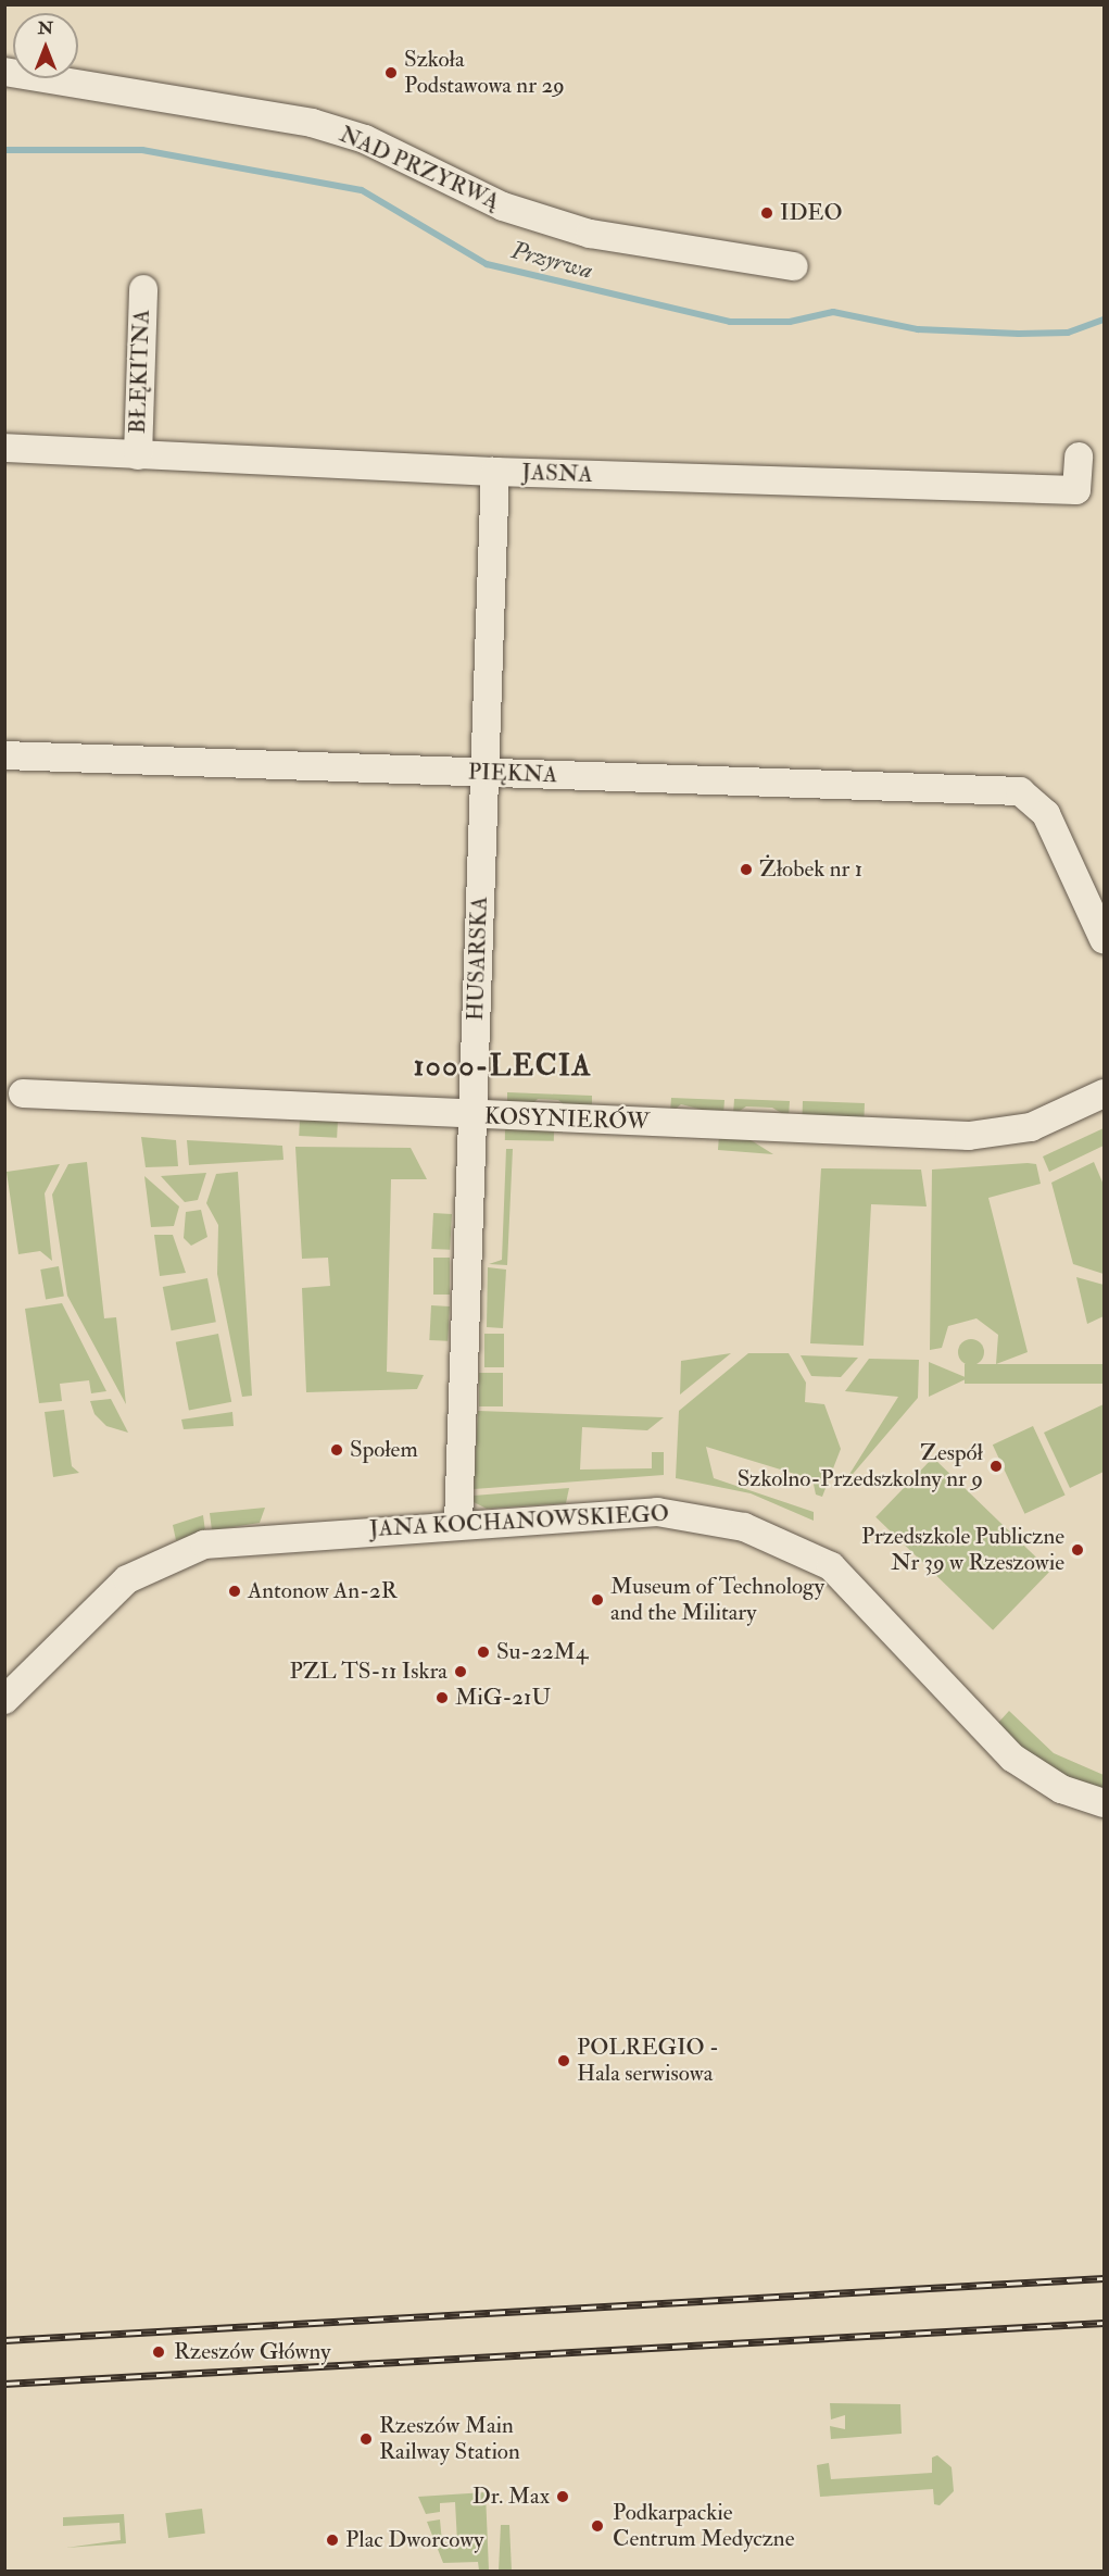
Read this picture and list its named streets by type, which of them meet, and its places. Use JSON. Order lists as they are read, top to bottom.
{
  "streets": {
    "street": [
      "NAD PRZYRWĄ",
      "BŁĘKITNA",
      "JASNA",
      "PIĘKNA",
      "HUSARSKA",
      "KOSYNIERÓW",
      "JANA KOCHANOWSKIEGO"
    ]
  },
  "crossings": [
    ["BŁĘKITNA", "JASNA"],
    ["JASNA", "HUSARSKA"],
    ["PIĘKNA", "HUSARSKA"],
    ["HUSARSKA", "KOSYNIERÓW"],
    ["HUSARSKA", "JANA KOCHANOWSKIEGO"]
  ],
  "districts": ["1000-LECIA"],
  "water": ["Przyrwa"],
  "places": [
    "Szkoła Podstawowa nr 29",
    "IDEO",
    "Żłobek nr 1",
    "Społem",
    "Zespół Szkolno-Przedszkolny nr 9",
    "Przedszkole Publiczne Nr 39 w Rzeszowie",
    "Antonow An-2R",
    "Museum of Technology and the Military",
    "Su-22M4",
    "PZL TS-11 Iskra",
    "MiG-21U",
    "POLREGIO - Hala serwisowa",
    "Rzeszów Główny",
    "Rzeszów Main Railway Station",
    "Dr. Max",
    "Podkarpackie Centrum Medyczne",
    "Plac Dworcowy"
  ],
  "north": "top"
}
